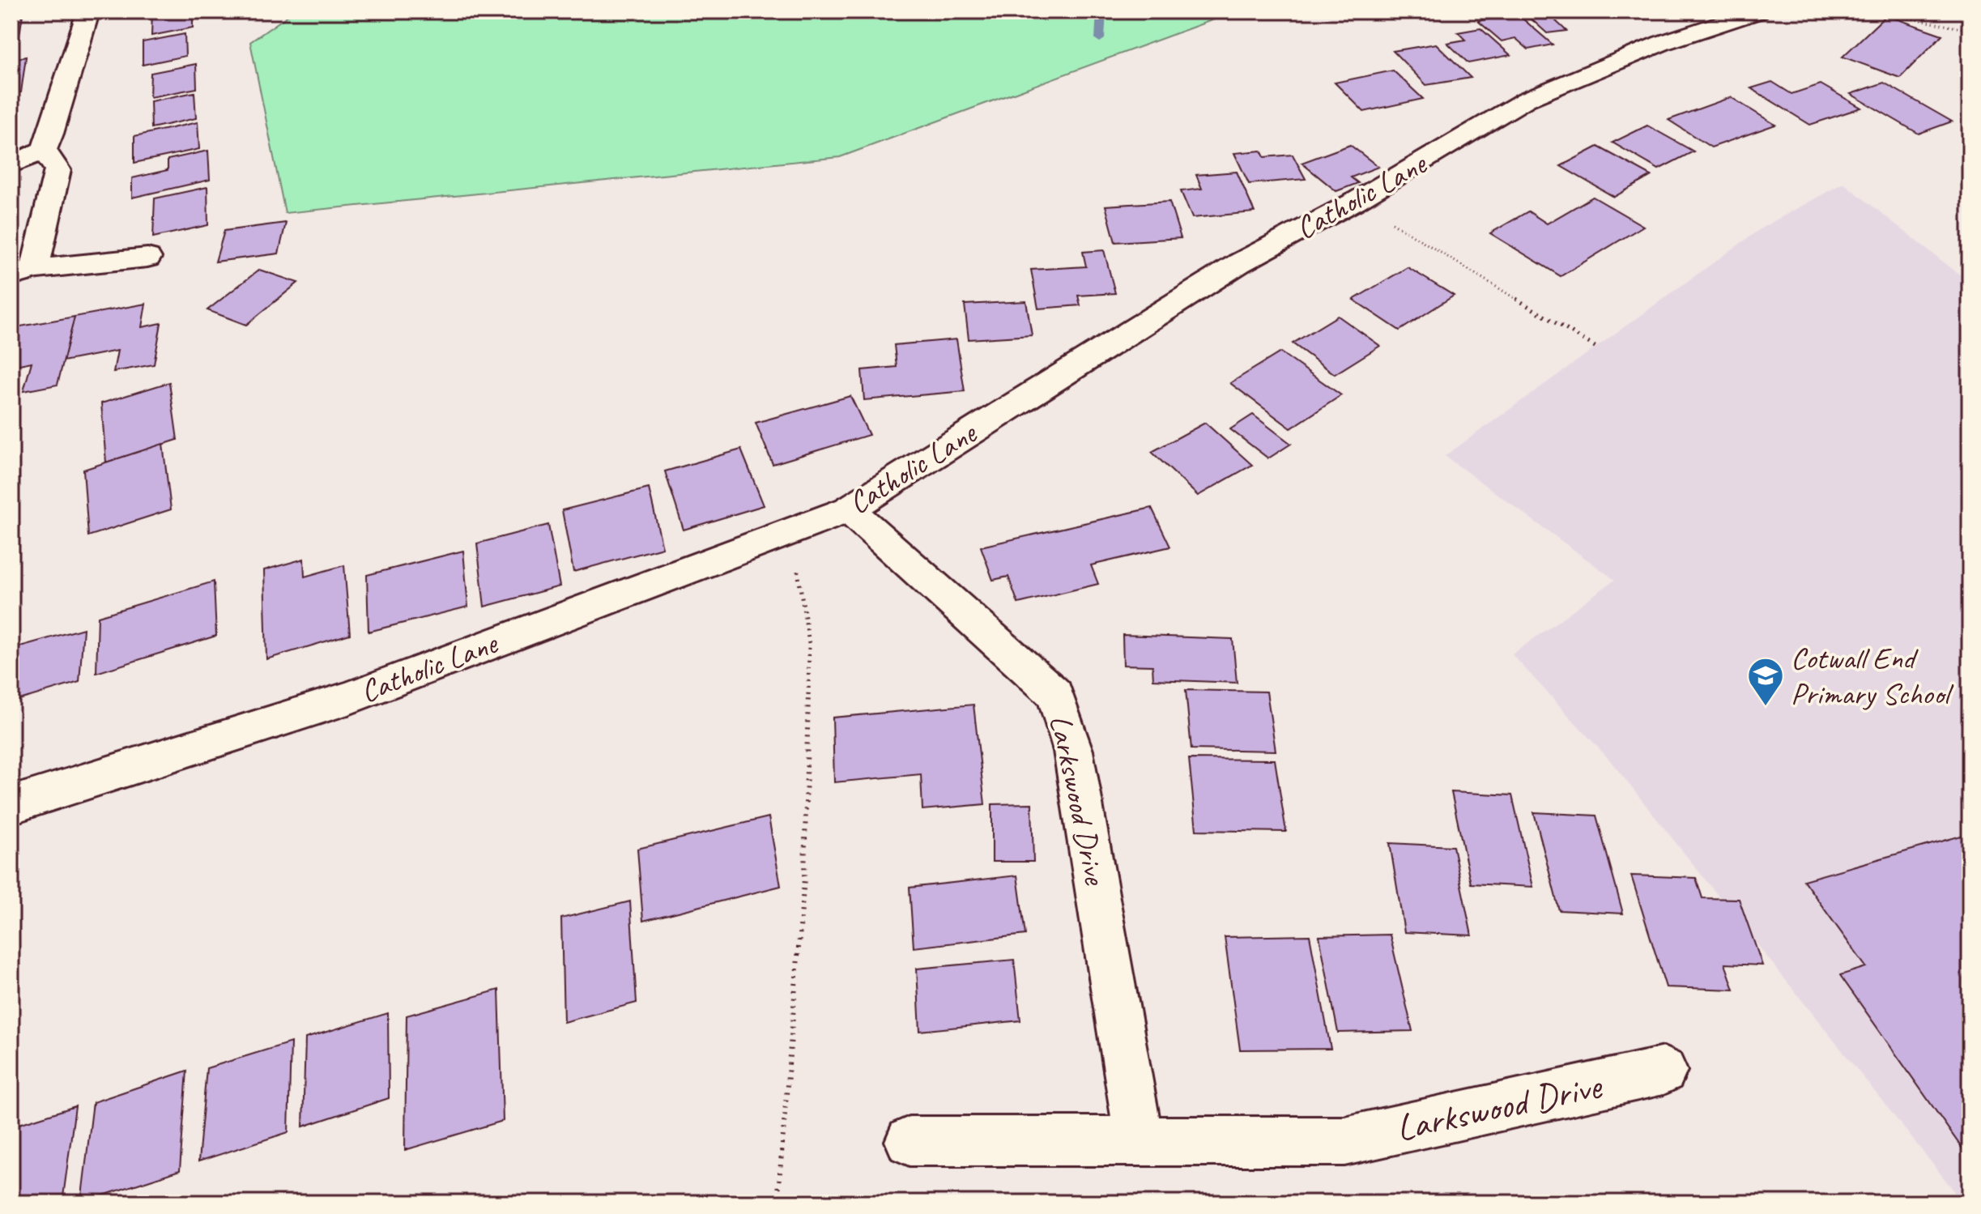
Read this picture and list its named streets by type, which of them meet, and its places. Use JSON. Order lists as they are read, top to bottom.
{
  "streets": {
    "street": ["Catholic Lane", "Larkswood Drive"]
  },
  "crossings": [
    ["Catholic Lane", "Larkswood Drive"]
  ],
  "places": {
    "school or university": ["Cotwall End Primary School"]
  }
}
